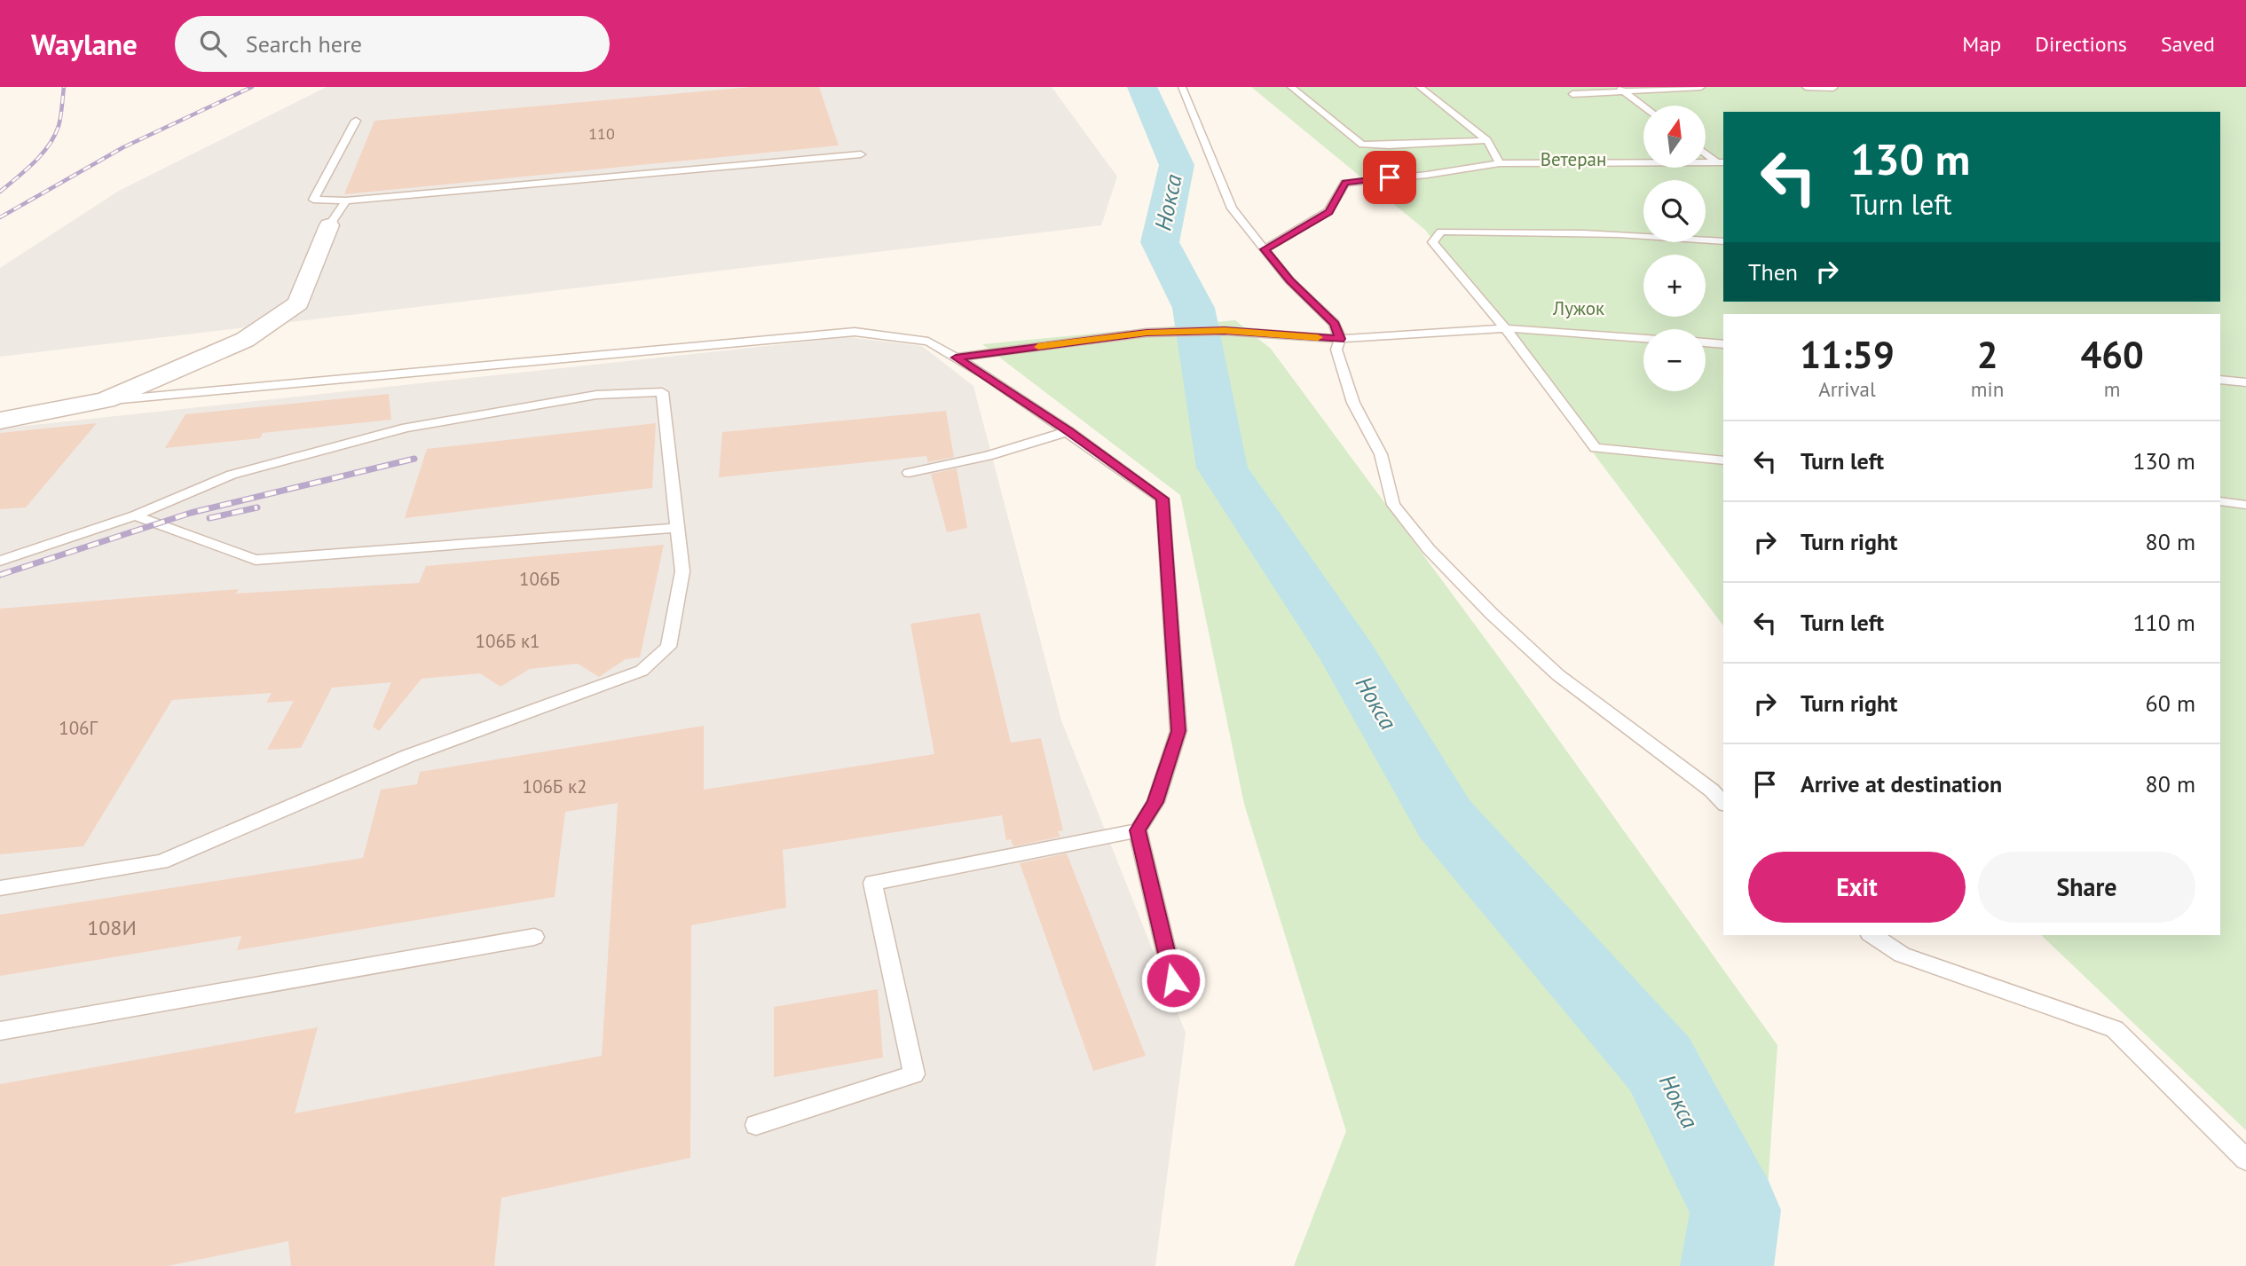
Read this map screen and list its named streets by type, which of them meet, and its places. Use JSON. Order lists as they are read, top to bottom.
{
  "water": ["Нокса"],
  "parks": ["Ветеран", "Лужок"],
  "house_numbers": [
    "110",
    "106Б",
    "106Б к1",
    "106Г",
    "106Б к2",
    "108И"
  ],
  "north": "top",
  "page": {
    "header": "Waylane",
    "search": "Search here",
    "nav": ["Map", "Directions", "Saved"],
    "map_buttons": ["+", "−"],
    "turn": ["130 m", "Turn left"],
    "then": "Then",
    "eta": [
      "11:59",
      "Arrival",
      "2",
      "min",
      "460",
      "m"
    ],
    "list": [
      {
        "name": "Turn left",
        "value": "130 m"
      },
      {
        "name": "Turn right",
        "value": "80 m"
      },
      {
        "name": "Turn left",
        "value": "110 m"
      },
      {
        "name": "Turn right",
        "value": "60 m"
      },
      {
        "name": "Arrive at destination",
        "value": "80 m"
      }
    ],
    "buttons": ["Exit", "Share"]
  }
}
